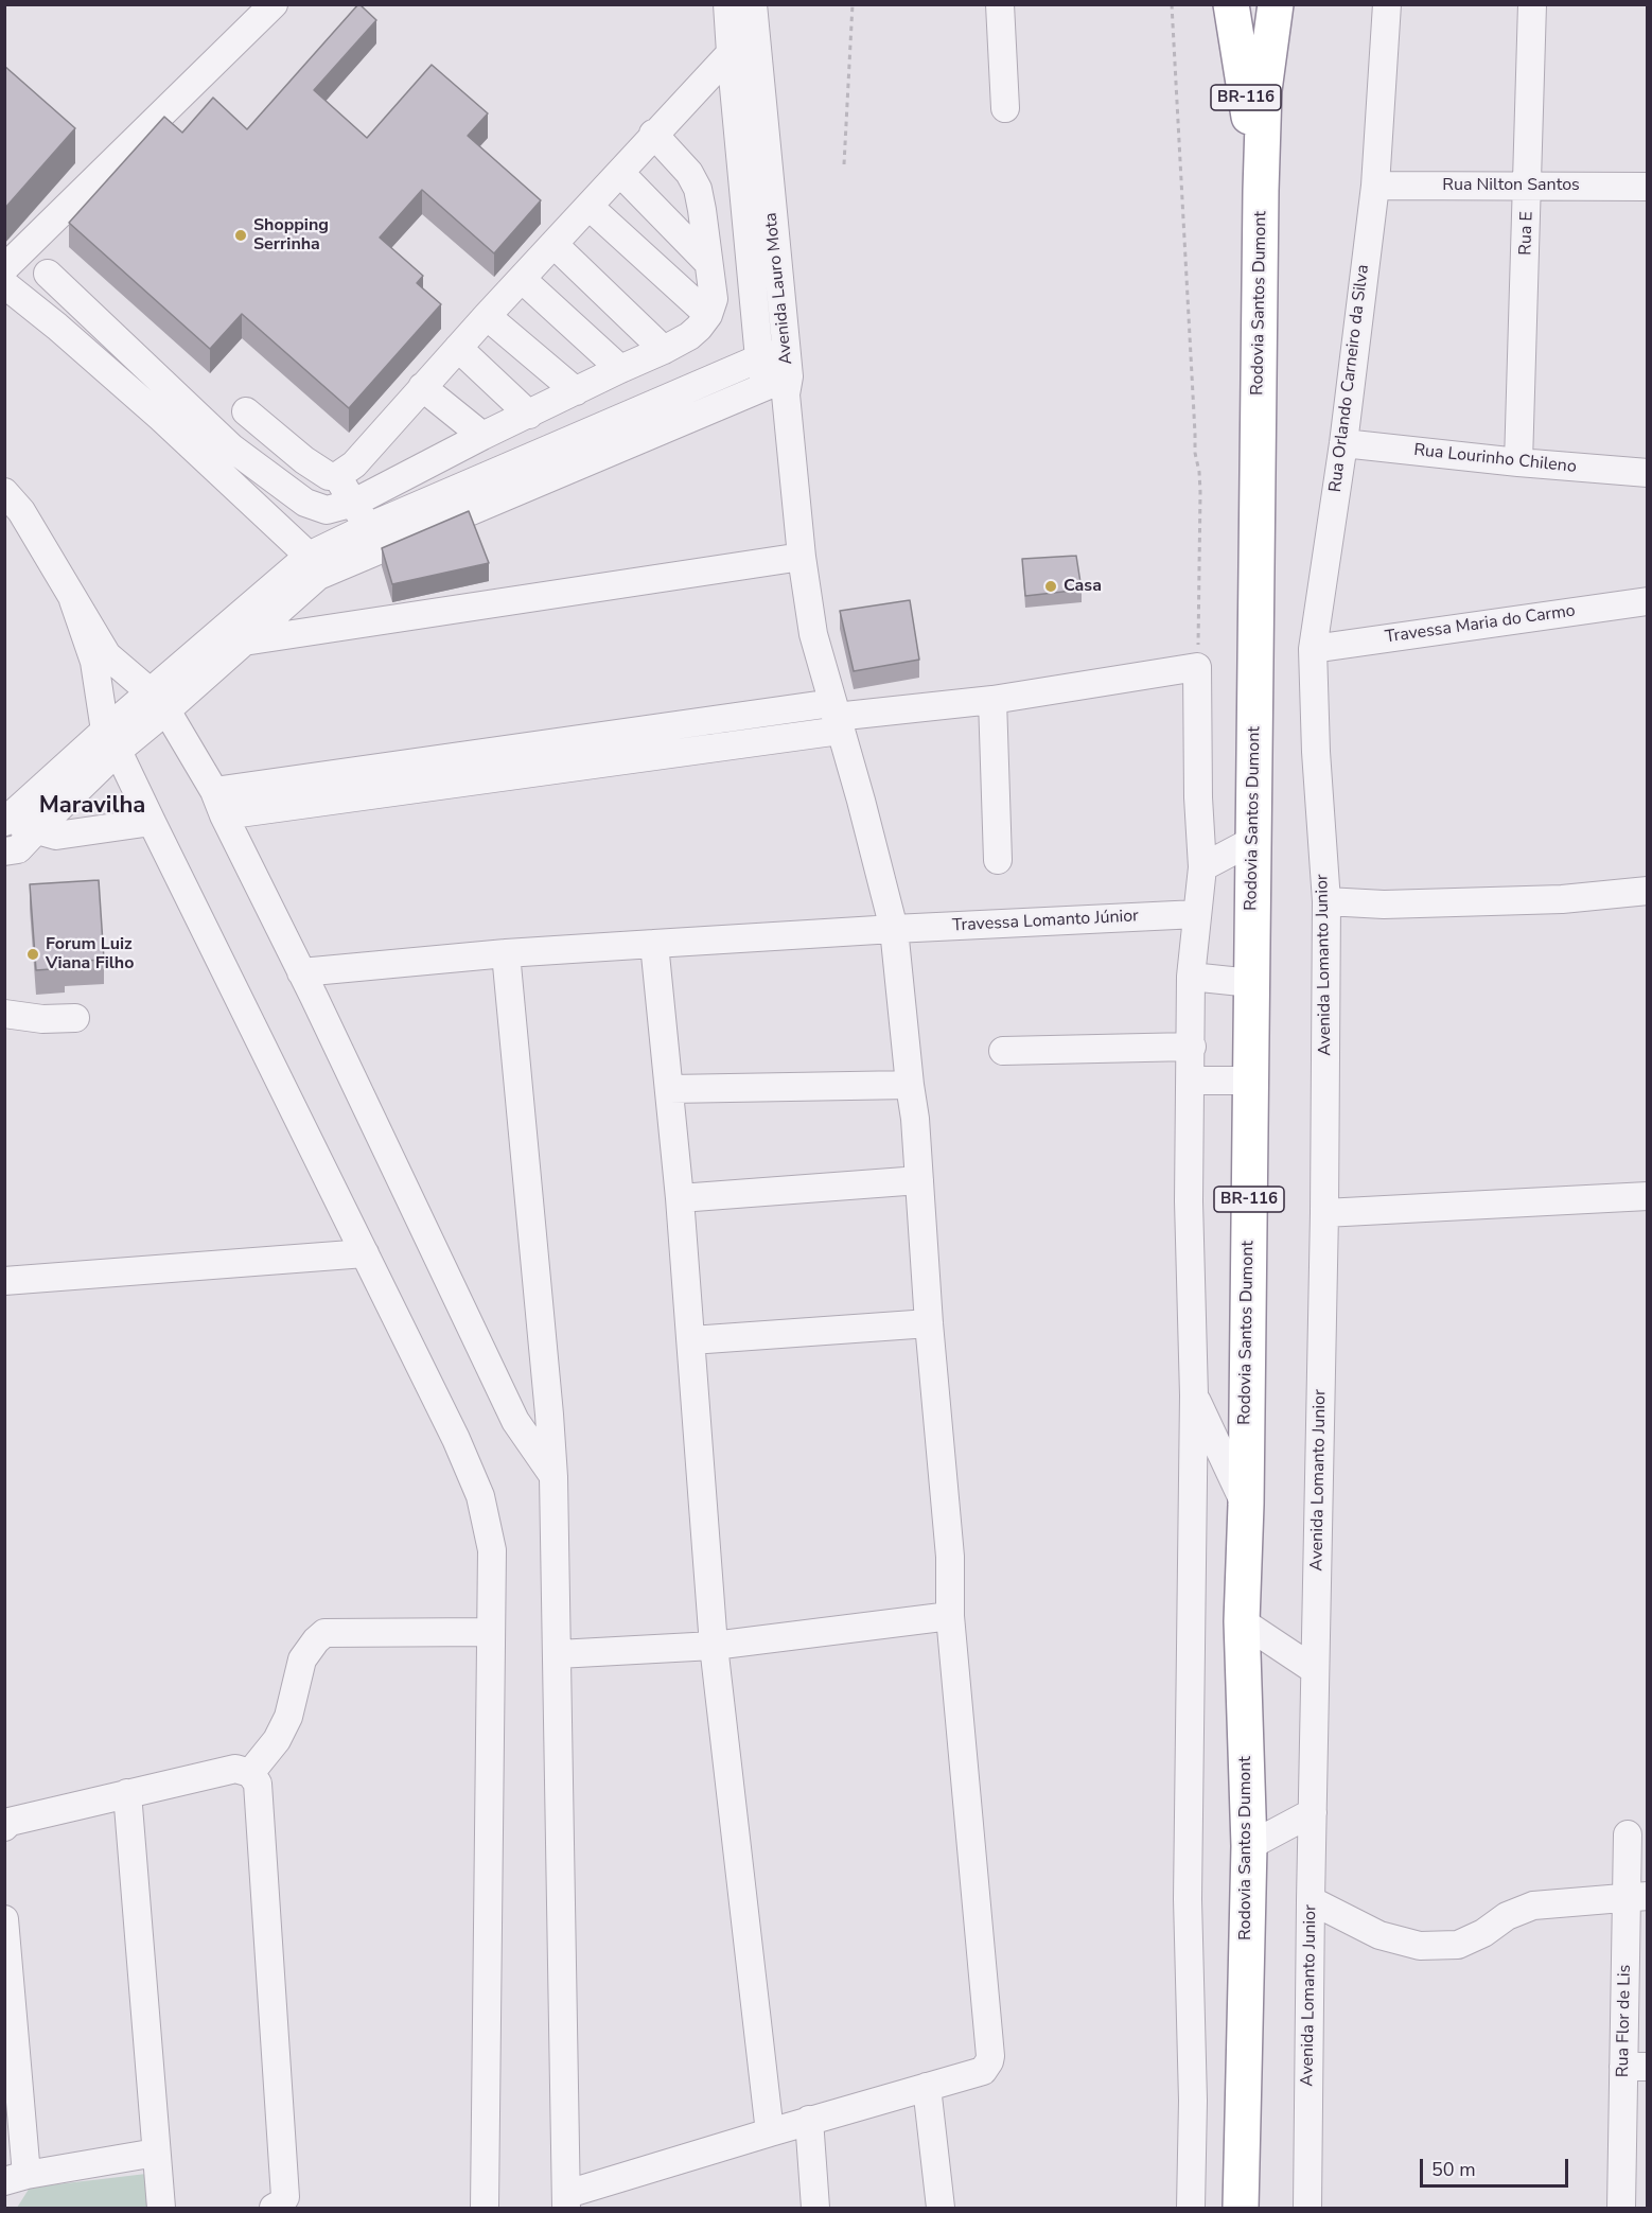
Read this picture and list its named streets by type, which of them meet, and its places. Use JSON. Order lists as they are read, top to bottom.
{
  "streets": {
    "highway": ["BR-116", "Rodovia Santos Dumont"],
    "street": [
      "Rua Nilton Santos",
      "Rua E",
      "Avenida Lauro Mota",
      "Rua Orlando Carneiro da Silva",
      "Rua Lourinho Chileno",
      "Travessa Maria do Carmo",
      "Travessa Lomanto Júnior",
      "Avenida Lomanto Junior",
      "Rua Flor de Lis"
    ]
  },
  "crossings": [
    ["Rua Nilton Santos", "Rua E"],
    ["Rua Nilton Santos", "Rua Orlando Carneiro da Silva"],
    ["Rua E", "Rua Lourinho Chileno"],
    ["Rua Orlando Carneiro da Silva", "Rua Lourinho Chileno"],
    ["Rua Orlando Carneiro da Silva", "Travessa Maria do Carmo"],
    ["Rua Orlando Carneiro da Silva", "Avenida Lomanto Junior"]
  ],
  "districts": ["Maravilha"],
  "places": ["Shopping Serrinha", "Casa", "Forum Luiz Viana Filho"],
  "scale_bar": "50 m"
}
